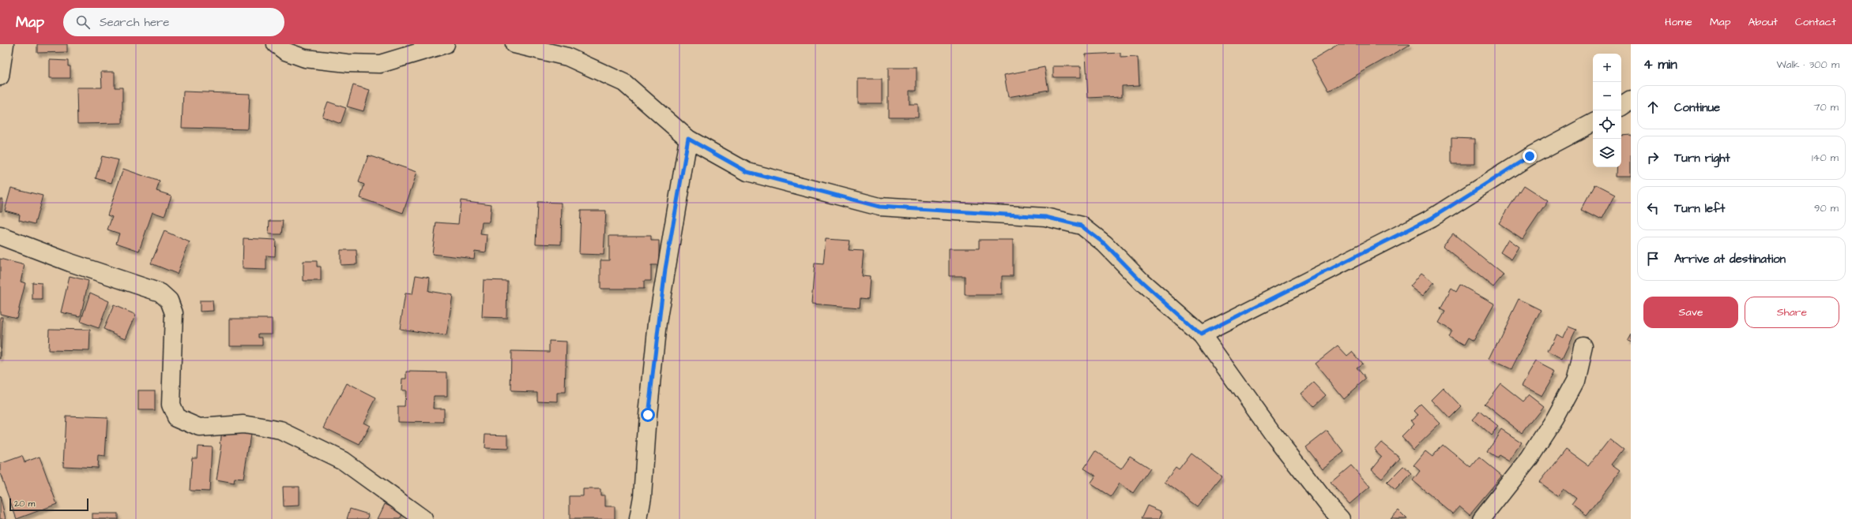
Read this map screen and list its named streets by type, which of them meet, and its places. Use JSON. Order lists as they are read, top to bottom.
{
  "scale_bar": "20 m",
  "page": {
    "header": "Map",
    "search": "Search here",
    "nav": [
      "Home",
      "Map",
      "About",
      "Contact"
    ],
    "heading": ["4 min", "Walk · 300 m"],
    "map_buttons": ["+", "−"],
    "list": [
      ["Continue", "70 m"],
      ["Turn right", "140 m"],
      ["Turn left", "90 m"],
      "Arrive at destination"
    ],
    "buttons": ["Save", "Share"],
    "scale": "20 m"
  }
}
